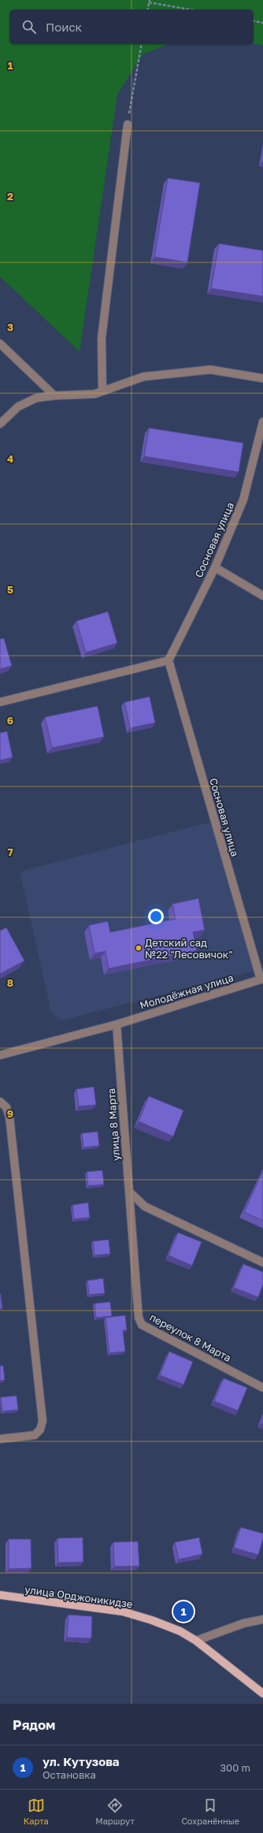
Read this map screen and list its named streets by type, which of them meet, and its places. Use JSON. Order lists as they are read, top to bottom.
{
  "streets": {
    "main road": ["улица Орджоникидзе"],
    "street": [
      "Сосновая улица",
      "Молодёжная улица",
      "улица 8 Марта",
      "переулок 8 Марта"
    ]
  },
  "crossings": [
    ["Сосновая улица", "Молодёжная улица"],
    ["Молодёжная улица", "улица 8 Марта"],
    ["улица 8 Марта", "переулок 8 Марта"]
  ],
  "places": ["Детский сад №22 \"Лесовичок\""],
  "page": {
    "search": "Поиск",
    "pins": "1",
    "heading": "Рядом",
    "list": [
      {
        "mark": "1",
        "name": "ул. Кутузова",
        "note": "Остановка",
        "value": "300 m"
      }
    ],
    "nav": ["Карта", "Маршрут", "Сохранённые"]
  },
  "grid": {
    "rows": [
      "1",
      "2",
      "3",
      "4",
      "5",
      "6",
      "7",
      "8",
      "9"
    ]
  }
}
